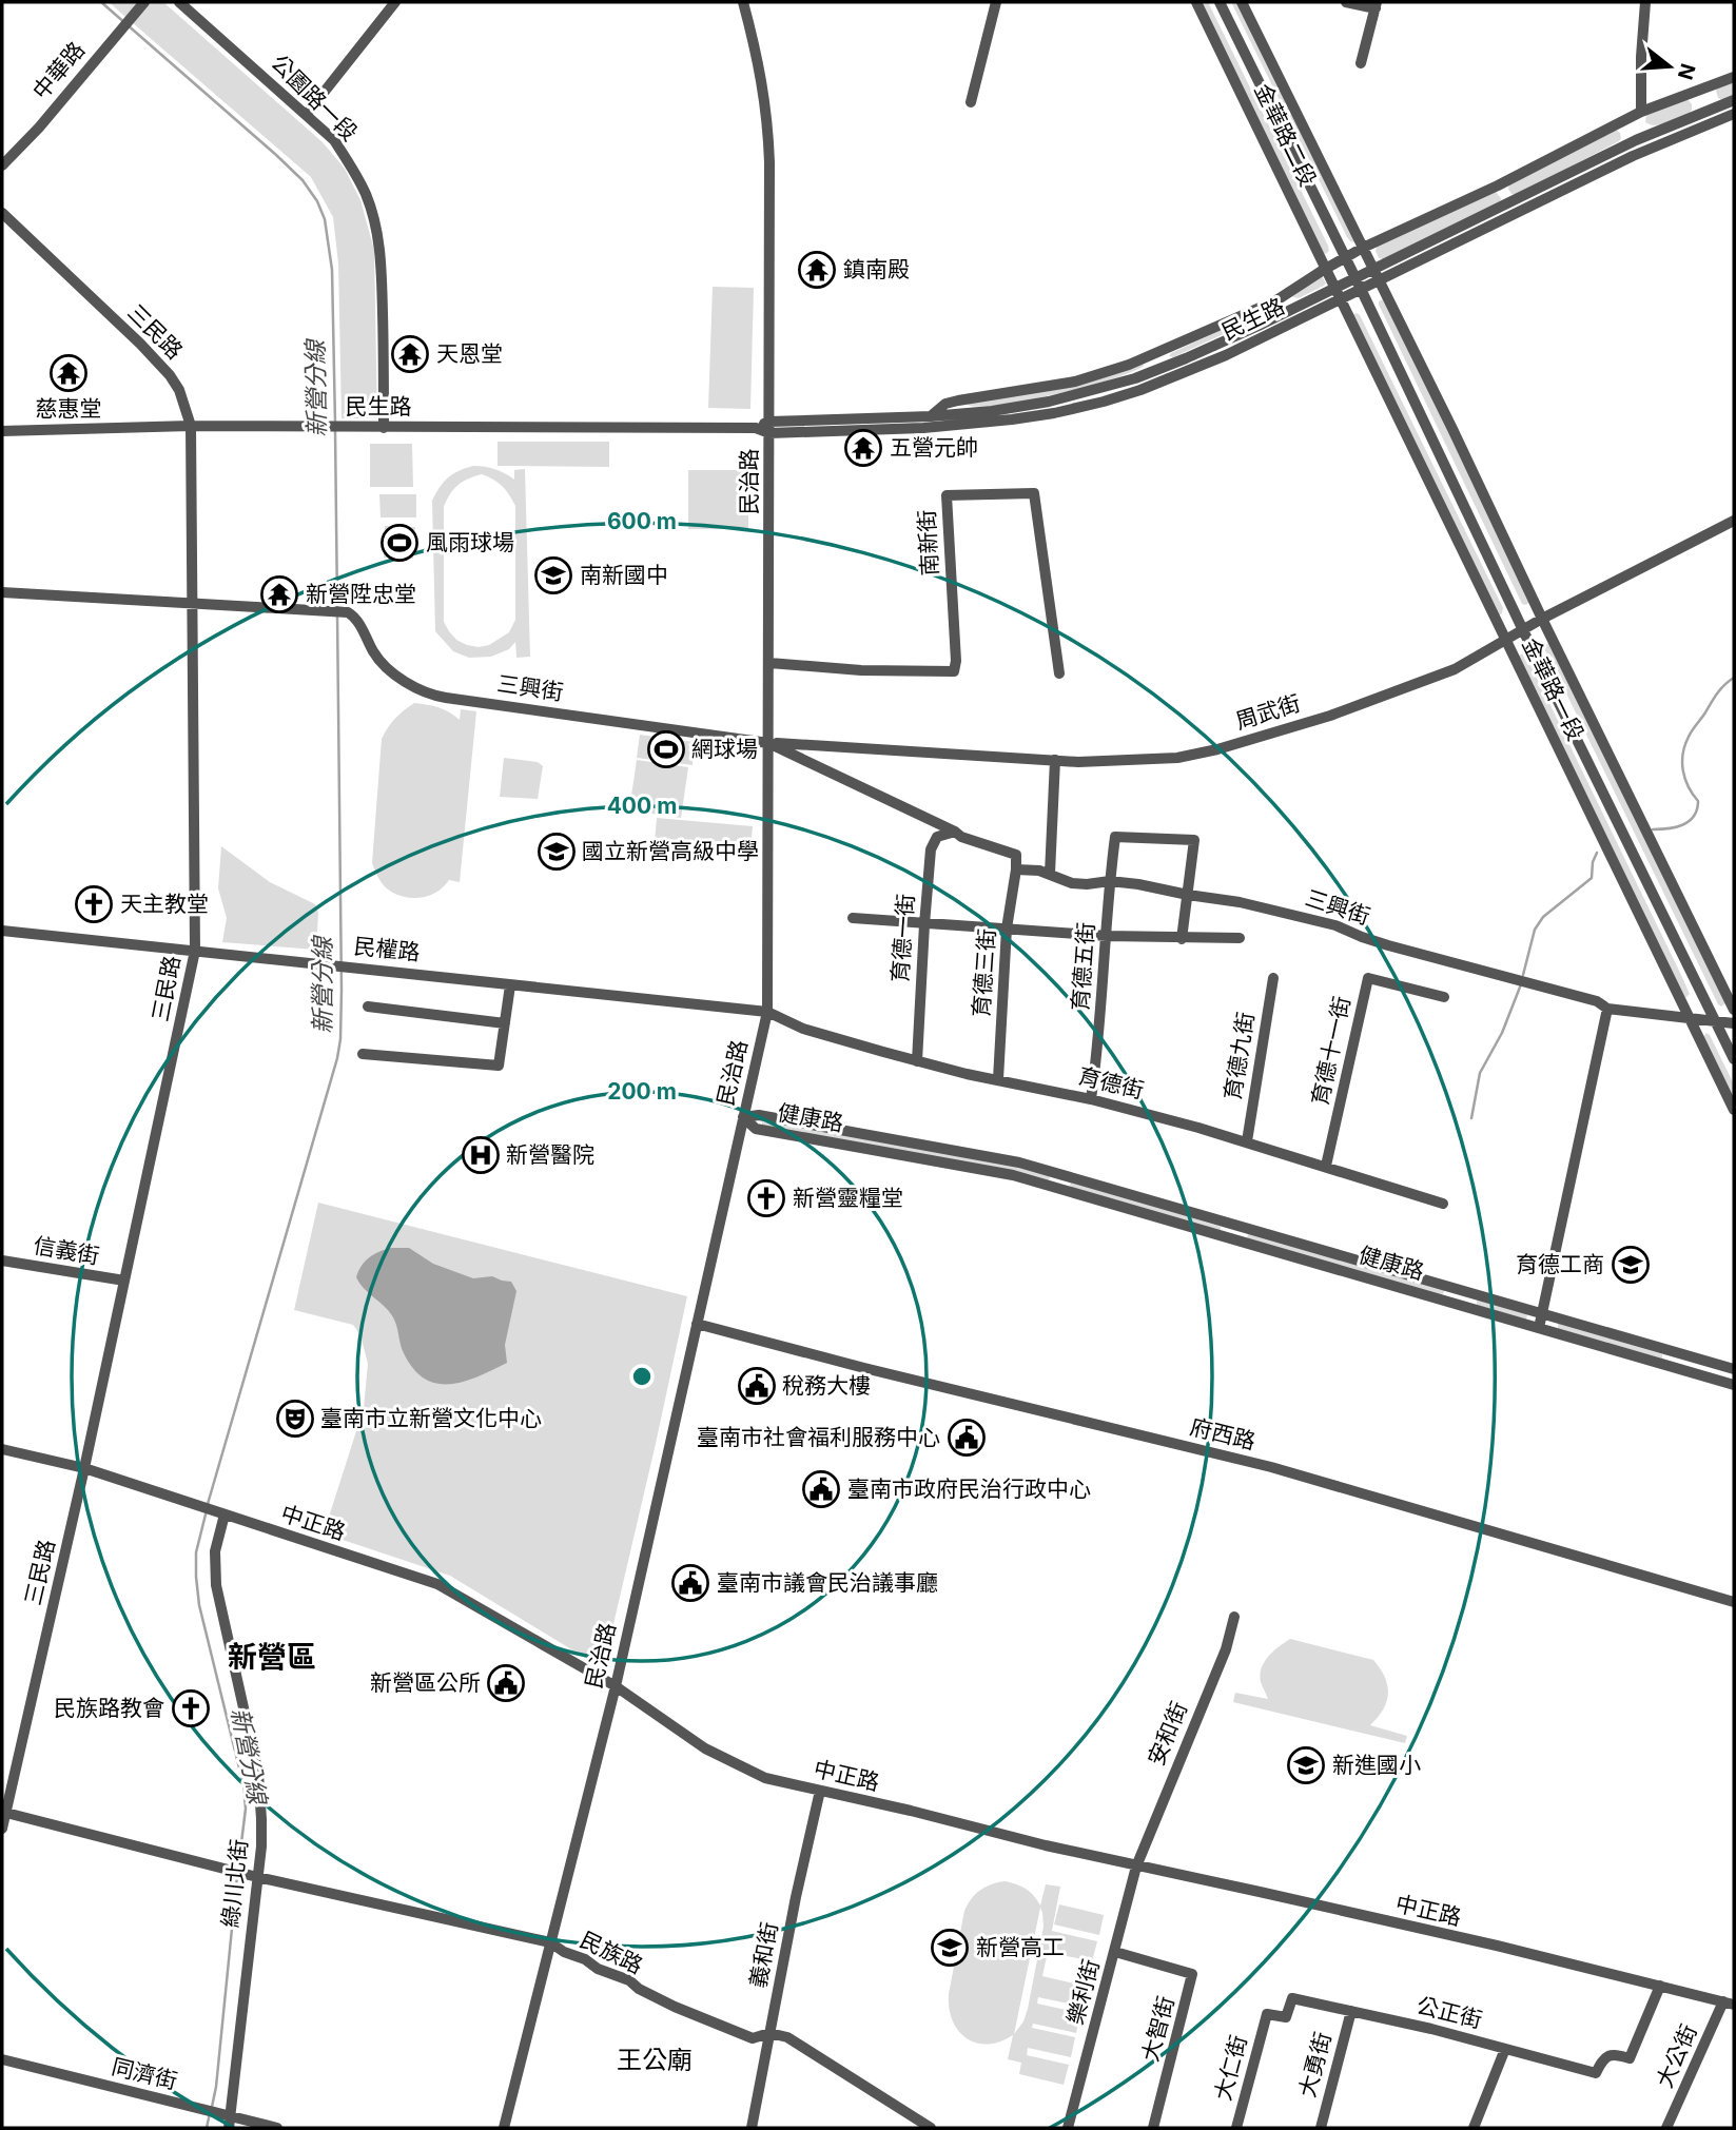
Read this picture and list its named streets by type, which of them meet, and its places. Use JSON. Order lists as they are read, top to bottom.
{
  "streets": {
    "street": [
      "中華路",
      "公園路一段",
      "金華路二段",
      "民生路",
      "三民路",
      "民治路",
      "南新街",
      "三興街",
      "金華路一段",
      "周武街",
      "育德一街",
      "民權路",
      "育德五街",
      "育德三街",
      "育德十一街",
      "育德九街",
      "育德街",
      "健康路",
      "信義街",
      "府西路",
      "中正路",
      "安和街",
      "綠川北街",
      "民族路",
      "義和街",
      "樂利街",
      "公正街",
      "大智街",
      "大公街",
      "大勇街",
      "大仁街",
      "同濟街"
    ]
  },
  "crossings": [
    ["公園路一段", "民生路"],
    ["金華路二段", "民生路"],
    ["金華路二段", "金華路一段"],
    ["民生路", "三民路"],
    ["民生路", "民治路"],
    ["民生路", "金華路一段"],
    ["三民路", "三興街"],
    ["三民路", "民權路"],
    ["三民路", "信義街"],
    ["三民路", "中正路"],
    ["三民路", "民族路"],
    ["民治路", "南新街"],
    ["民治路", "三興街"],
    ["民治路", "周武街"],
    ["民治路", "民權路"],
    ["民治路", "育德街"],
    ["民治路", "健康路"],
    ["民治路", "府西路"],
    ["民治路", "中正路"],
    ["民治路", "民族路"],
    ["三興街", "金華路一段"],
    ["三興街", "周武街"],
    ["三興街", "育德一街"],
    ["三興街", "育德五街"],
    ["三興街", "育德三街"],
    ["金華路一段", "周武街"],
    ["育德一街", "育德街"],
    ["民權路", "育德街"],
    ["育德五街", "育德街"],
    ["育德三街", "育德街"],
    ["育德十一街", "育德街"],
    ["育德九街", "育德街"],
    ["中正路", "安和街"],
    ["中正路", "綠川北街"],
    ["中正路", "義和街"],
    ["中正路", "樂利街"],
    ["中正路", "公正街"],
    ["中正路", "大公街"],
    ["安和街", "樂利街"],
    ["綠川北街", "民族路"],
    ["綠川北街", "同濟街"],
    ["民族路", "義和街"],
    ["樂利街", "大智街"],
    ["公正街", "大勇街"],
    ["公正街", "大仁街"]
  ],
  "districts": ["新營區", "王公廟"],
  "water": ["新營分線"],
  "places": {
    "temple": [
      "鎮南殿",
      "天恩堂",
      "慈惠堂",
      "五營元帥",
      "新營陞忠堂"
    ],
    "sports": ["風雨球場", "網球場"],
    "school or university": [
      "南新國中",
      "國立新營高級中學",
      "育德工商",
      "新進國小",
      "新營高工"
    ],
    "church": ["天主教堂", "新營靈糧堂", "民族路教會"],
    "hospital": ["新營醫院"],
    "public building": [
      "稅務大樓",
      "臺南市社會福利服務中心",
      "臺南市政府民治行政中心",
      "臺南市議會民治議事廳",
      "新營區公所"
    ],
    "theatre": ["臺南市立新營文化中心"]
  },
  "north": "right",
  "rings": ["600 m", "400 m", "200 m"]
}
